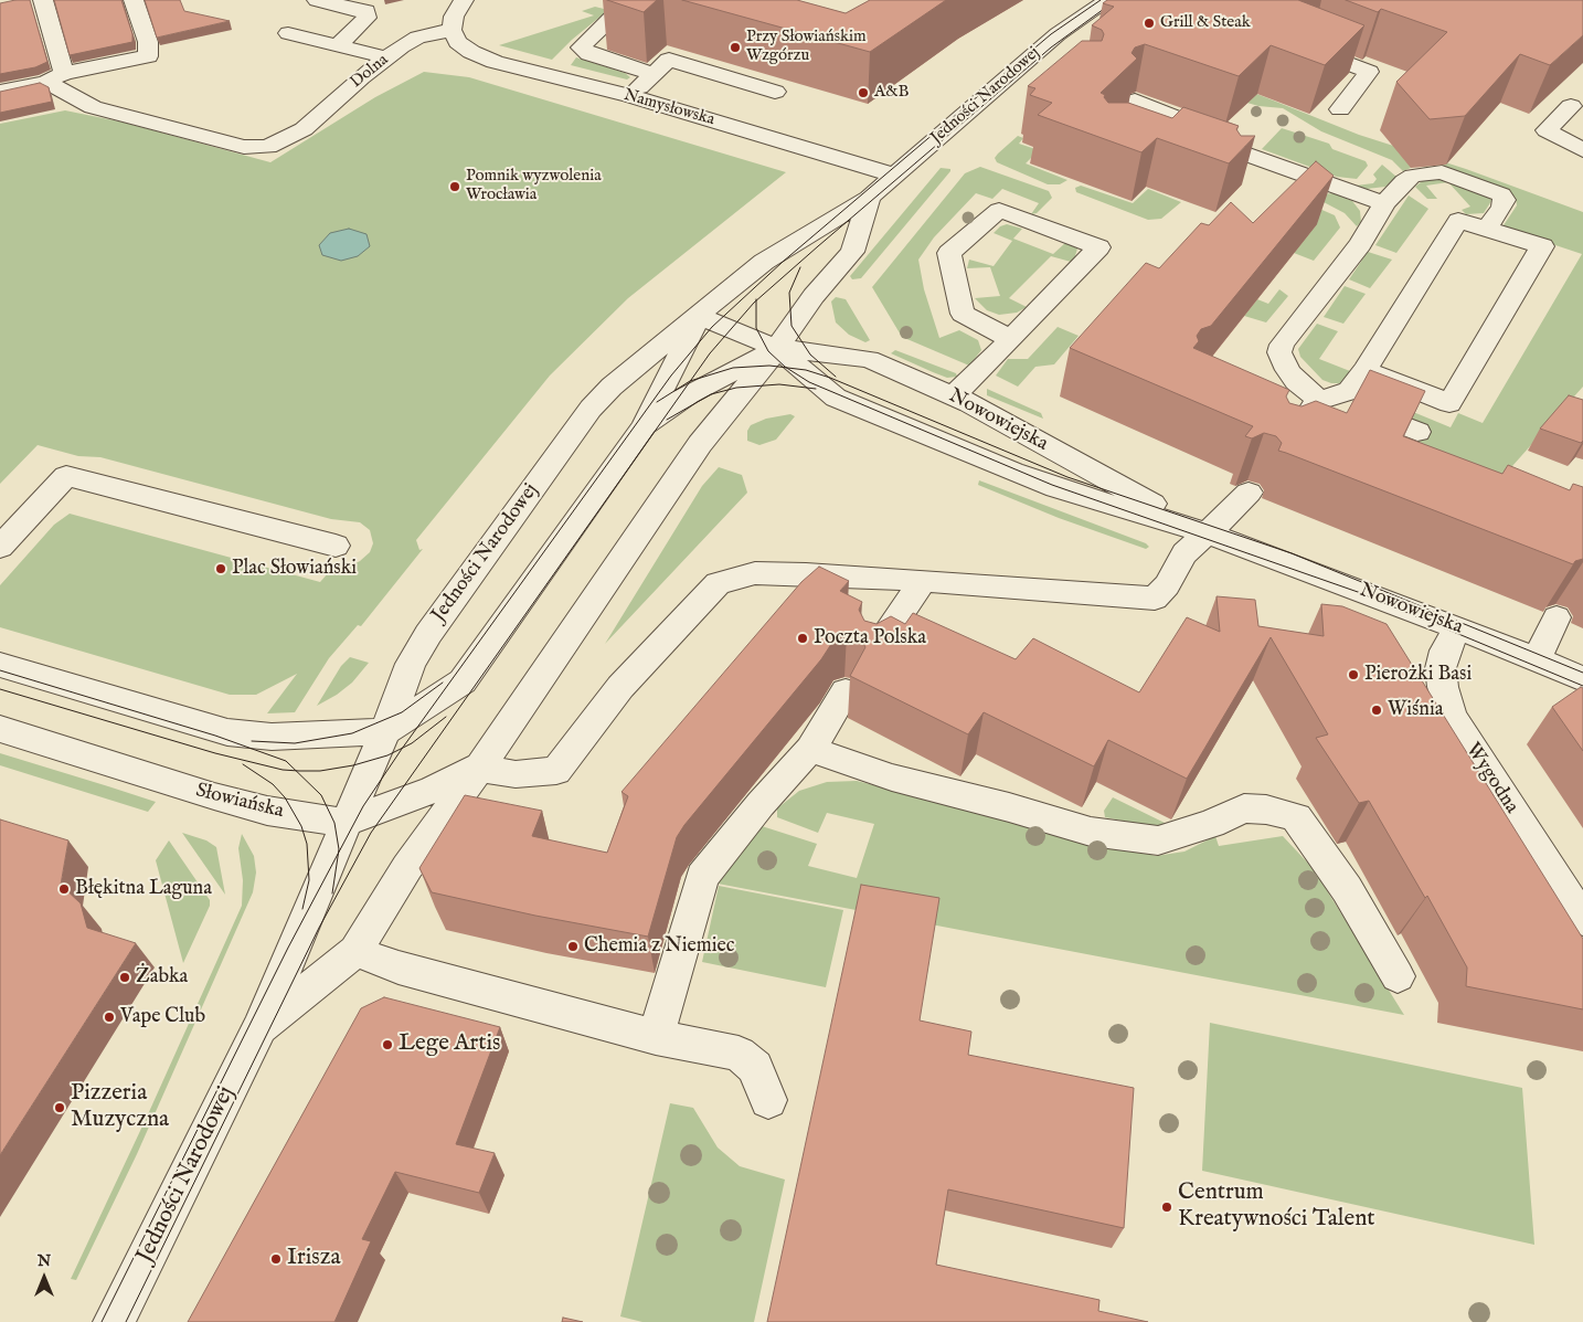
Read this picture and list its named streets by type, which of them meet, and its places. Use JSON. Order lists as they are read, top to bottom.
{
  "streets": {
    "street": [
      "Dolna",
      "Jedności Narodowej",
      "Namysłowska",
      "Nowowiejska",
      "Wygodna",
      "Słowiańska"
    ]
  },
  "crossings": [
    ["Dolna", "Namysłowska"],
    ["Jedności Narodowej", "Namysłowska"],
    ["Jedności Narodowej", "Nowowiejska"],
    ["Jedności Narodowej", "Słowiańska"],
    ["Nowowiejska", "Wygodna"]
  ],
  "places": [
    "Grill & Steak",
    "Przy Słowiańskim Wzgórzu",
    "A&B",
    "Pomnik wyzwolenia Wrocławia",
    "Plac Słowiański",
    "Poczta Polska",
    "Pierożki Basi",
    "Wiśnia",
    "Błękitna Laguna",
    "Chemia z Niemiec",
    "Żabka",
    "Vape Club",
    "Lege Artis",
    "Pizzeria Muzyczna",
    "Centrum Kreatywności Talent",
    "Irisza"
  ],
  "north": "top"
}
